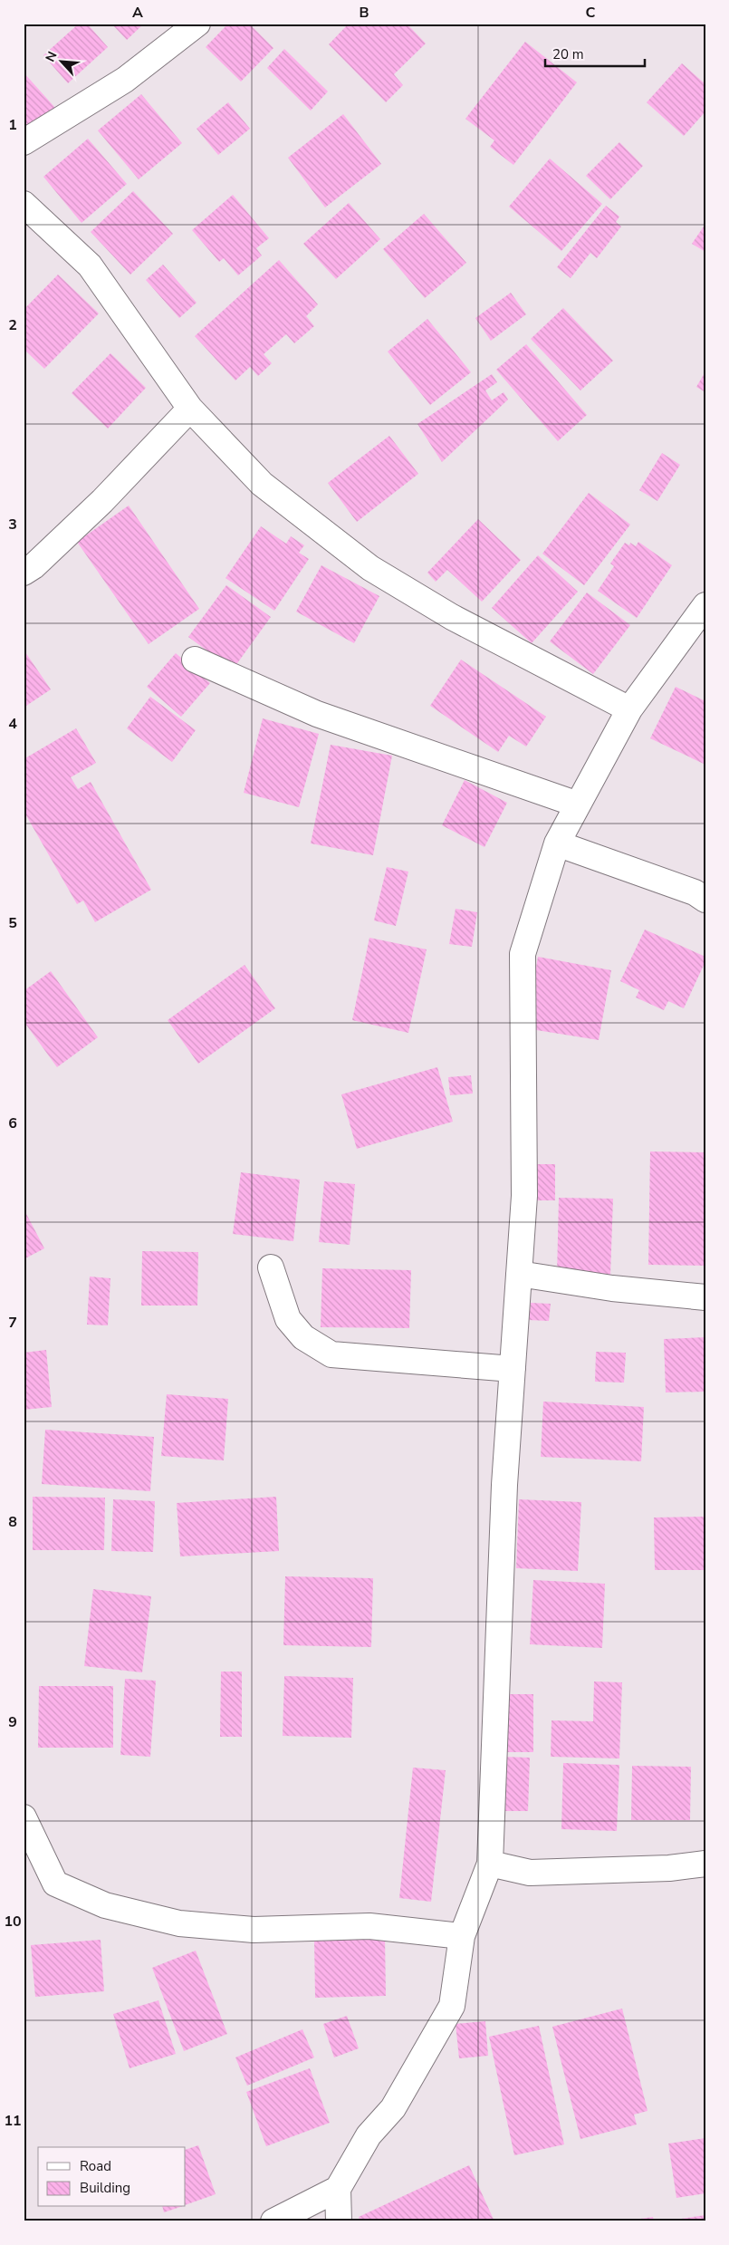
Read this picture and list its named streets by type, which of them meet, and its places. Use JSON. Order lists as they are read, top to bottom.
{
  "legend": ["Road", "Building"],
  "scale_bar": "20 m",
  "north": "top left",
  "grid": {
    "columns": ["A", "B", "C"],
    "rows": [
      "1",
      "2",
      "3",
      "4",
      "5",
      "6",
      "7",
      "8",
      "9",
      "10",
      "11"
    ]
  }
}
